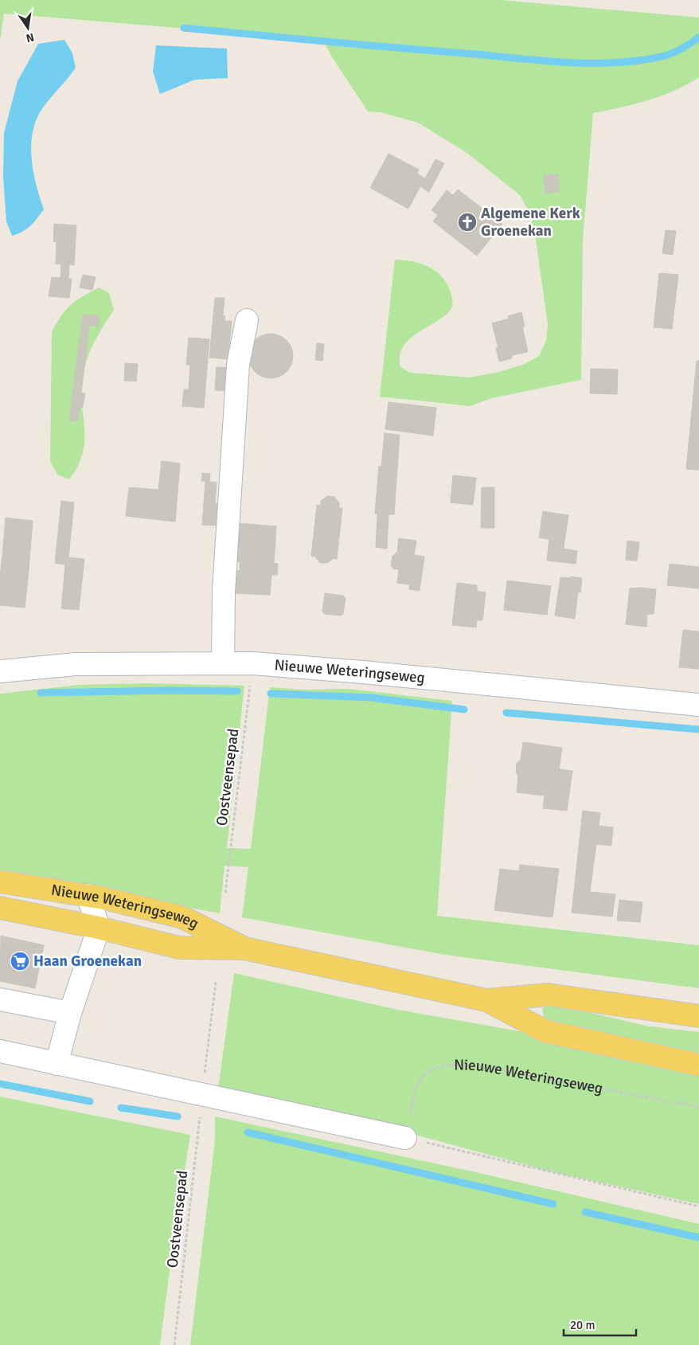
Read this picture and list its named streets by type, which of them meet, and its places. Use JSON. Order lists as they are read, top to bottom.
{
  "streets": {
    "main road": ["Nieuwe Weteringseweg"],
    "path": ["Oostveensepad"]
  },
  "crossings": [
    ["Nieuwe Weteringseweg", "Oostveensepad"]
  ],
  "places": {
    "church": ["Algemene Kerk Groenekan"],
    "supermarket": ["Haan Groenekan"]
  },
  "scale_bar": "20 m",
  "north": "bottom"
}
